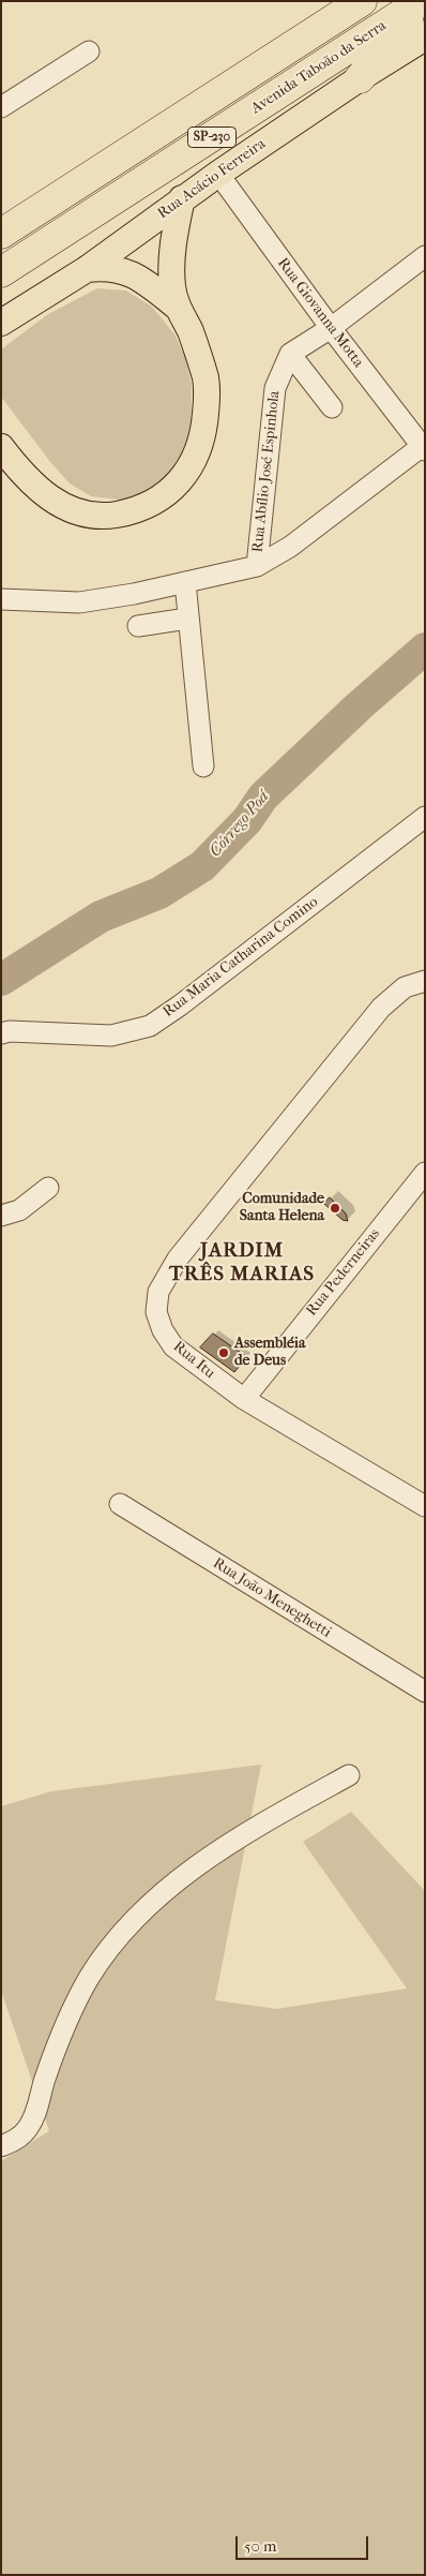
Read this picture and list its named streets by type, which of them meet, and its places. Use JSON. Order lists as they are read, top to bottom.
{
  "streets": {
    "highway": ["Avenida Taboão da Serra", "SP-230"],
    "main road": ["Rua Acácio Ferreira"],
    "street": [
      "Rua Giovanna Motta",
      "Rua Abílio José Espinhola",
      "Rua Maria Catharina Comino",
      "Rua Pederneiras",
      "Rua Itu",
      "Rua João Meneghetti"
    ]
  },
  "crossings": [
    ["Rua Acácio Ferreira", "Rua Giovanna Motta"],
    ["Rua Pederneiras", "Rua Itu"]
  ],
  "districts": ["JARDIM TRÊS MARIAS"],
  "water": ["Córrego Poá"],
  "places": ["Comunidade Santa Helena", "Assembléia de Deus"],
  "scale_bar": "50 m"
}
